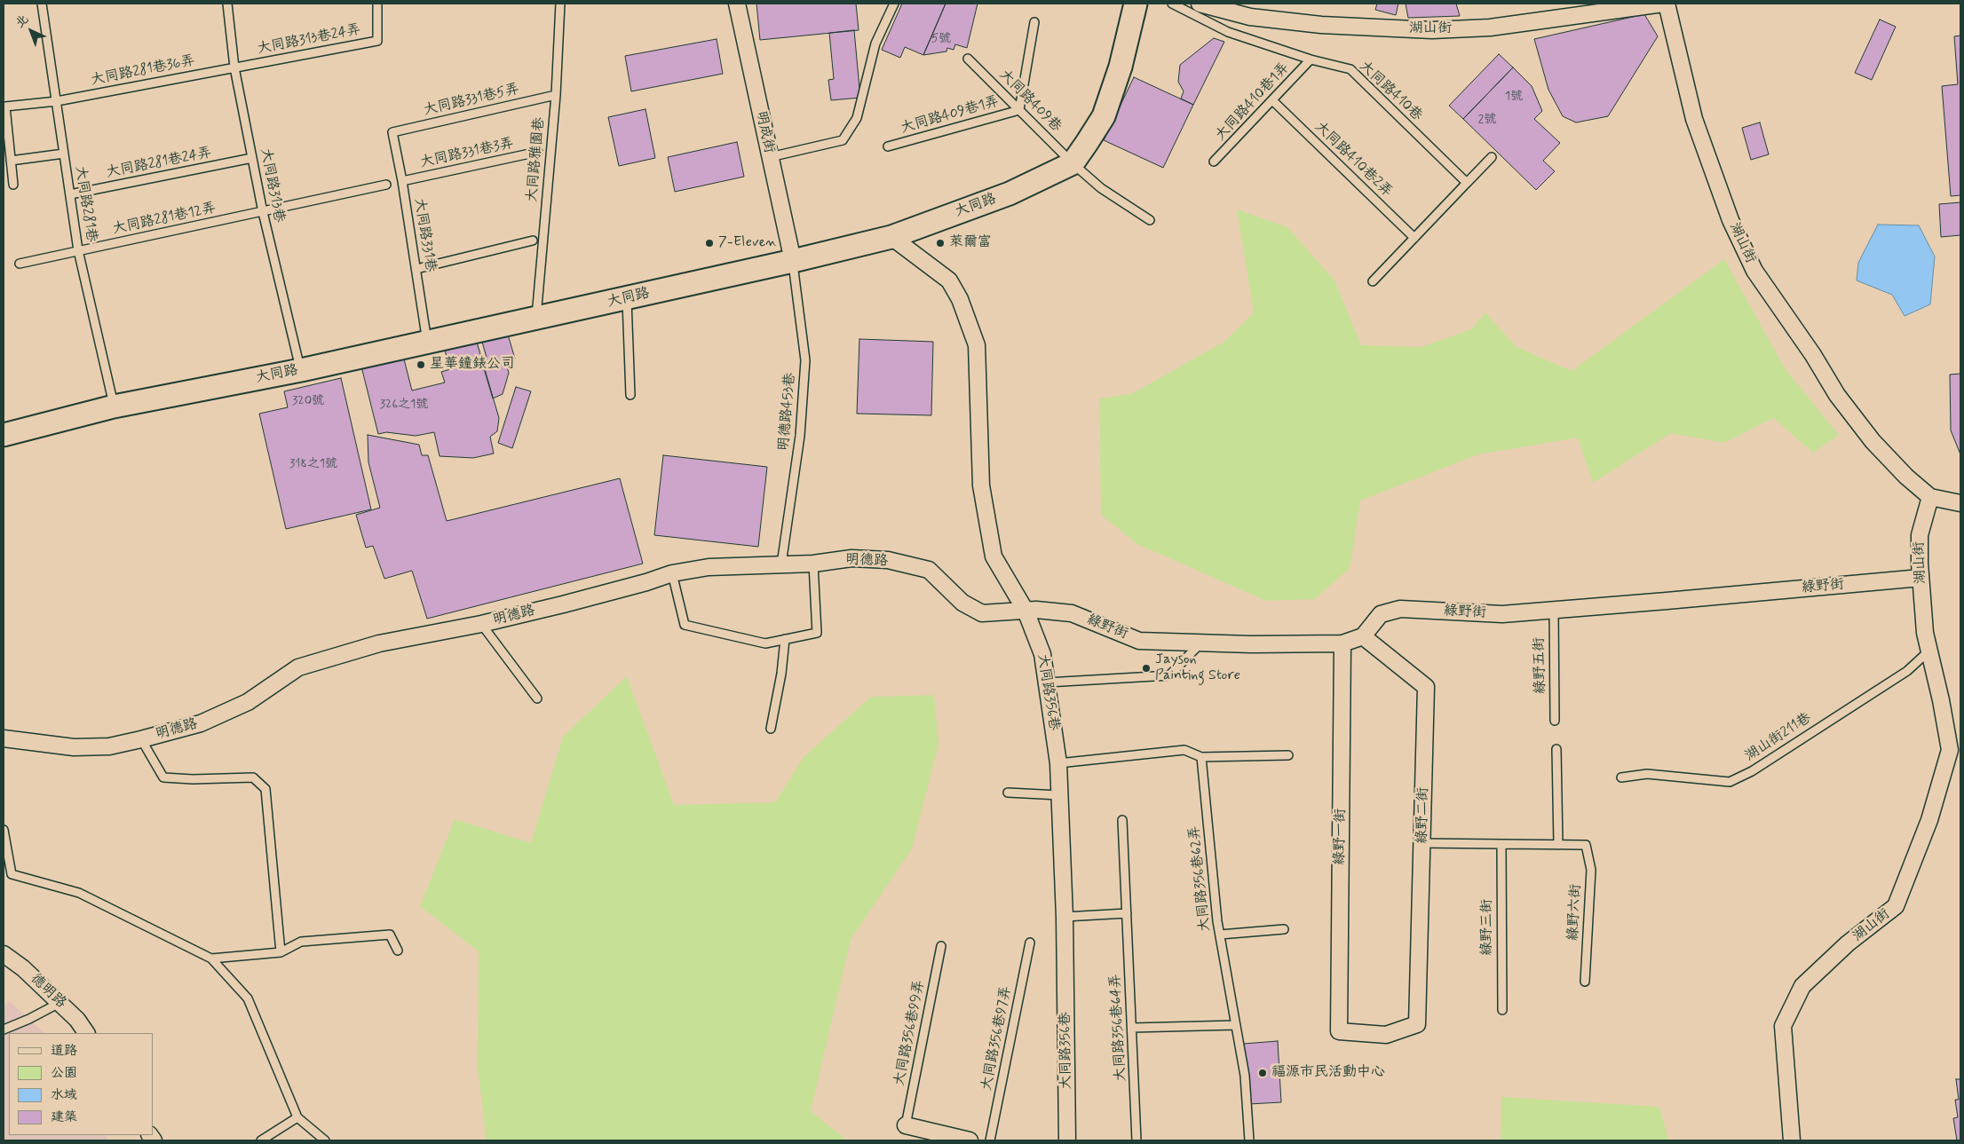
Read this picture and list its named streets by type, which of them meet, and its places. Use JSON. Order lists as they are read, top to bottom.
{
  "streets": {
    "street": [
      "湖山街",
      "明成街",
      "大同路",
      "明德路",
      "綠野街",
      "大同路356巷",
      "綠野二街",
      "綠野一街",
      "德明路"
    ],
    "lane": [
      "大同路313巷24弄",
      "大同路281巷36弄",
      "大同路410巷",
      "大同路331巷5弄",
      "大同路409巷",
      "大同路410巷1弄",
      "大同路409巷1弄",
      "大同路331巷3弄",
      "大同路雅園巷",
      "大同路410巷2弄",
      "大同路281巷24弄",
      "大同路313巷",
      "大同路281巷",
      "大同路281巷12弄",
      "大同路331巷",
      "明德路453巷",
      "綠野五街",
      "湖山街211巷",
      "大同路356巷62弄",
      "綠野六街",
      "綠野三街",
      "大同路356巷64弄",
      "大同路356巷99弄",
      "大同路356巷97弄"
    ]
  },
  "crossings": [
    ["湖山街", "綠野街"],
    ["湖山街", "湖山街211巷"],
    ["大同路313巷24弄", "大同路281巷36弄"],
    ["大同路313巷24弄", "大同路313巷"],
    ["大同路281巷36弄", "大同路313巷"],
    ["大同路281巷36弄", "大同路281巷"],
    ["大同路410巷", "大同路410巷1弄"],
    ["大同路331巷5弄", "大同路雅園巷"],
    ["大同路331巷5弄", "大同路331巷"],
    ["大同路409巷", "大同路409巷1弄"],
    ["大同路409巷", "大同路"],
    ["大同路410巷1弄", "大同路410巷2弄"],
    ["明成街", "大同路"],
    ["明成街", "明德路453巷"],
    ["大同路331巷3弄", "大同路331巷"],
    ["大同路雅園巷", "大同路"],
    ["大同路281巷24弄", "大同路313巷"],
    ["大同路281巷24弄", "大同路281巷"],
    ["大同路313巷", "大同路"],
    ["大同路313巷", "大同路281巷12弄"],
    ["大同路281巷", "大同路"],
    ["大同路281巷", "大同路281巷12弄"],
    ["大同路", "大同路331巷"],
    ["大同路", "明德路453巷"],
    ["大同路", "大同路356巷"],
    ["明德路453巷", "明德路"],
    ["明德路", "綠野街"],
    ["明德路", "大同路356巷"],
    ["綠野街", "綠野五街"],
    ["綠野街", "大同路356巷"],
    ["綠野街", "綠野二街"],
    ["綠野街", "綠野一街"],
    ["綠野二街", "綠野一街"]
  ],
  "places": [
    "7-Eleven",
    "萊爾富",
    "星華鐘錶公司",
    "Jayson Painting Store",
    "福源市民活動中心"
  ],
  "house_numbers": [
    "5號",
    "1號",
    "2號",
    "320號",
    "326之1號",
    "318之1號"
  ],
  "legend": [
    "道路",
    "公園",
    "水域",
    "建築"
  ],
  "north": "top left"
}
